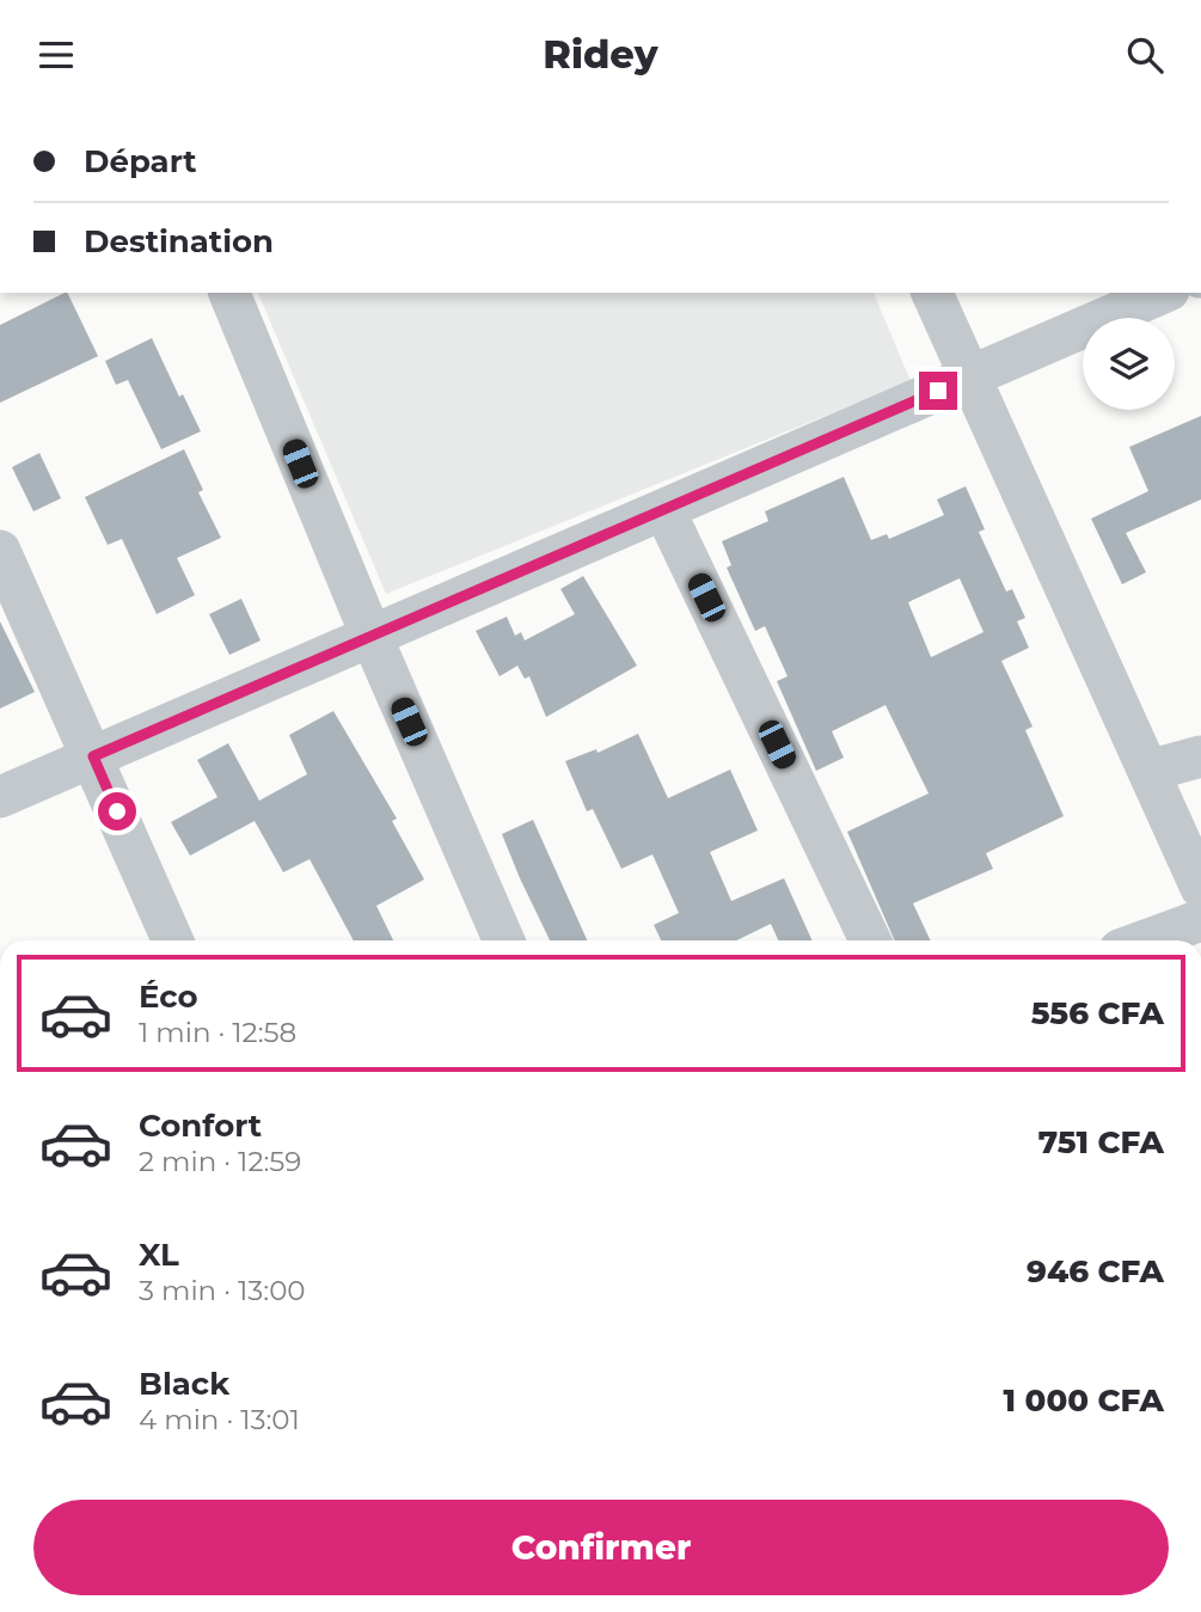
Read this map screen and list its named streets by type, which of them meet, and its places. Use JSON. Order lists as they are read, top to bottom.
{
  "page": {
    "header": "Ridey",
    "banner": ["Départ", "Destination"],
    "list": [
      {
        "name": "Éco",
        "note": "1 min · 12:58",
        "value": "556 CFA"
      },
      {
        "name": "Confort",
        "note": "2 min · 12:59",
        "value": "751 CFA"
      },
      {
        "name": "XL",
        "note": "3 min · 13:00",
        "value": "946 CFA"
      },
      {
        "name": "Black",
        "note": "4 min · 13:01",
        "value": "1 000 CFA"
      }
    ],
    "buttons": "Confirmer"
  }
}
